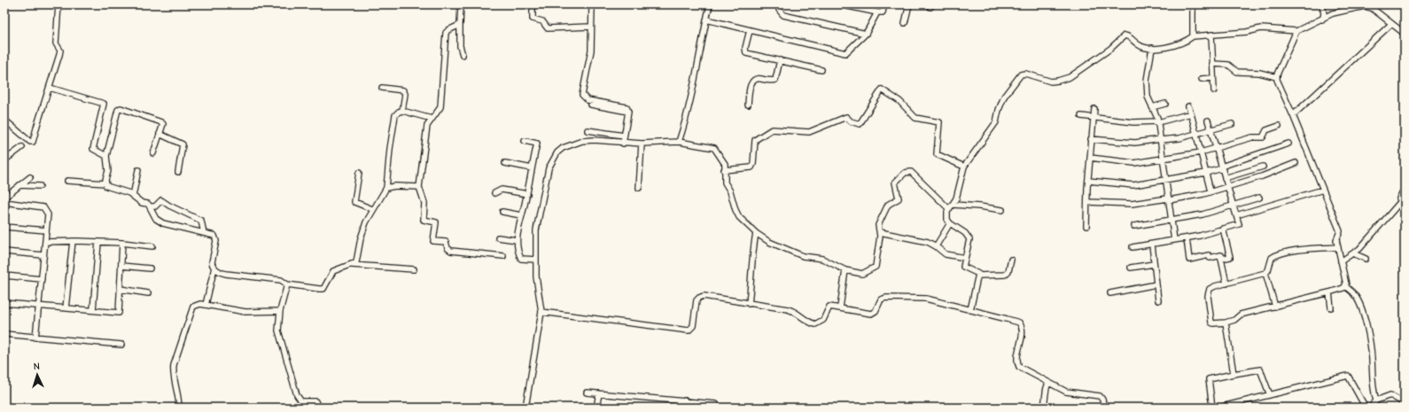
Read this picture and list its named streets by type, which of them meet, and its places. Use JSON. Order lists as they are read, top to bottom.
{
  "north": "top"
}
